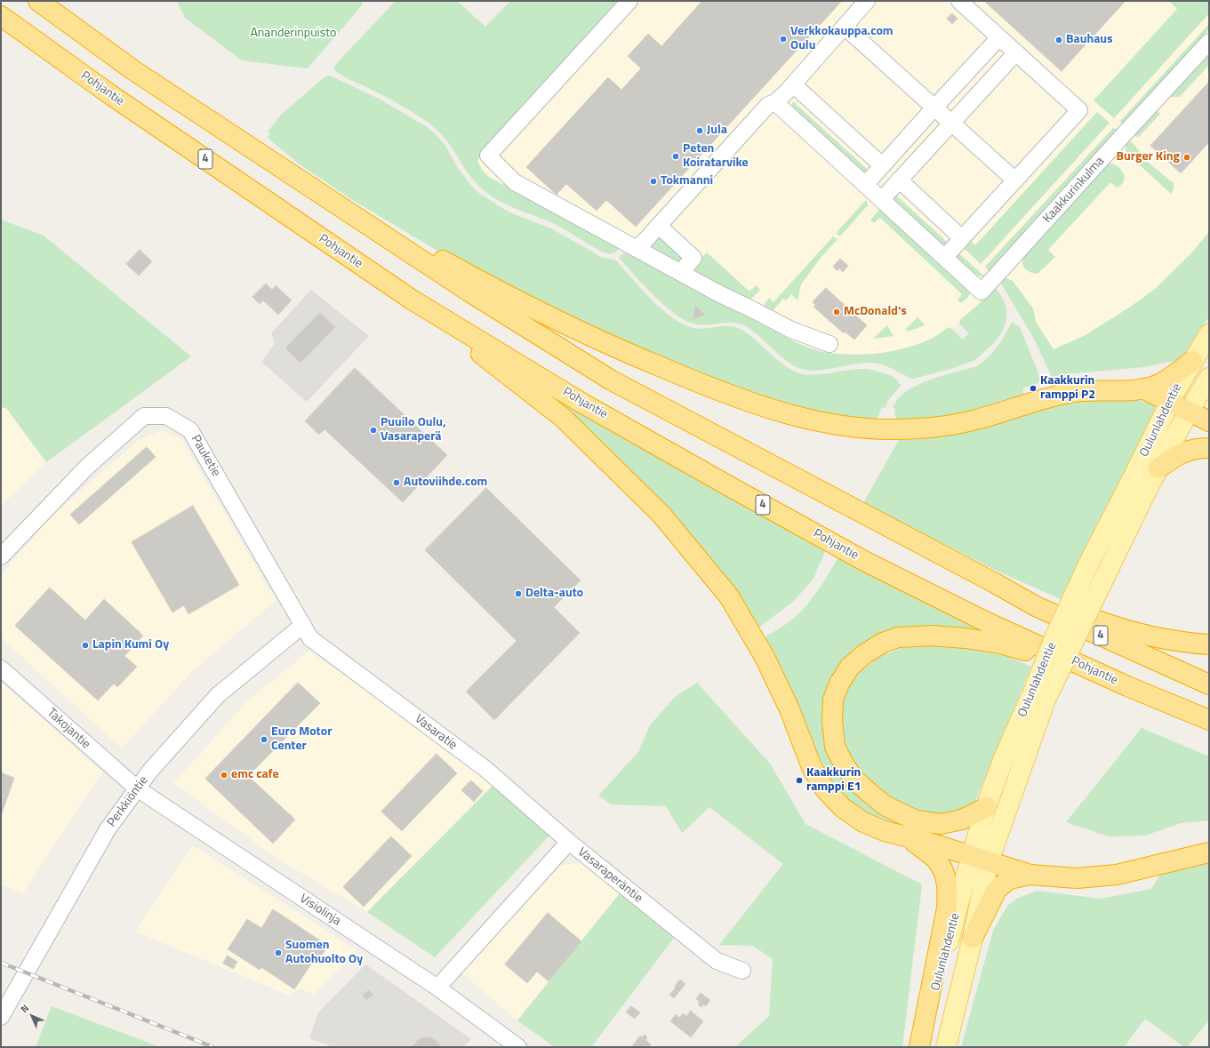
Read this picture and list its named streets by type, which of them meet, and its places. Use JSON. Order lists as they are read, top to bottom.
{
  "streets": {
    "highway": ["Pohjantie", "4"],
    "main road": ["Oulunlahdentie"],
    "street": [
      "Kaakkurinkulma",
      "Pauketie",
      "Takojantie",
      "Vasaratie",
      "Perkkiöntie",
      "Vasaraperäntie",
      "Visiolinja"
    ]
  },
  "crossings": [
    ["Pauketie", "Vasaratie"],
    ["Pauketie", "Perkkiöntie"],
    ["Takojantie", "Perkkiöntie"],
    ["Takojantie", "Visiolinja"],
    ["Vasaratie", "Perkkiöntie"],
    ["Vasaratie", "Vasaraperäntie"],
    ["Perkkiöntie", "Visiolinja"],
    ["Vasaraperäntie", "Visiolinja"]
  ],
  "parks": ["Ananderinpuisto"],
  "places": [
    "Verkkokauppa.com Oulu",
    "Bauhaus",
    "Jula",
    "Peten Koiratarvike",
    "Burger King",
    "Tokmanni",
    "McDonald's",
    "Kaakkurin ramppi P2",
    "Puuilo Oulu, Vasaraperä",
    "Autoviihde.com",
    "Delta-auto",
    "Lapin Kumi Oy",
    "Euro Motor Center",
    "emc cafe",
    "Kaakkurin ramppi E1",
    "Suomen Autohuolto Oy"
  ],
  "north": "top left"
}
